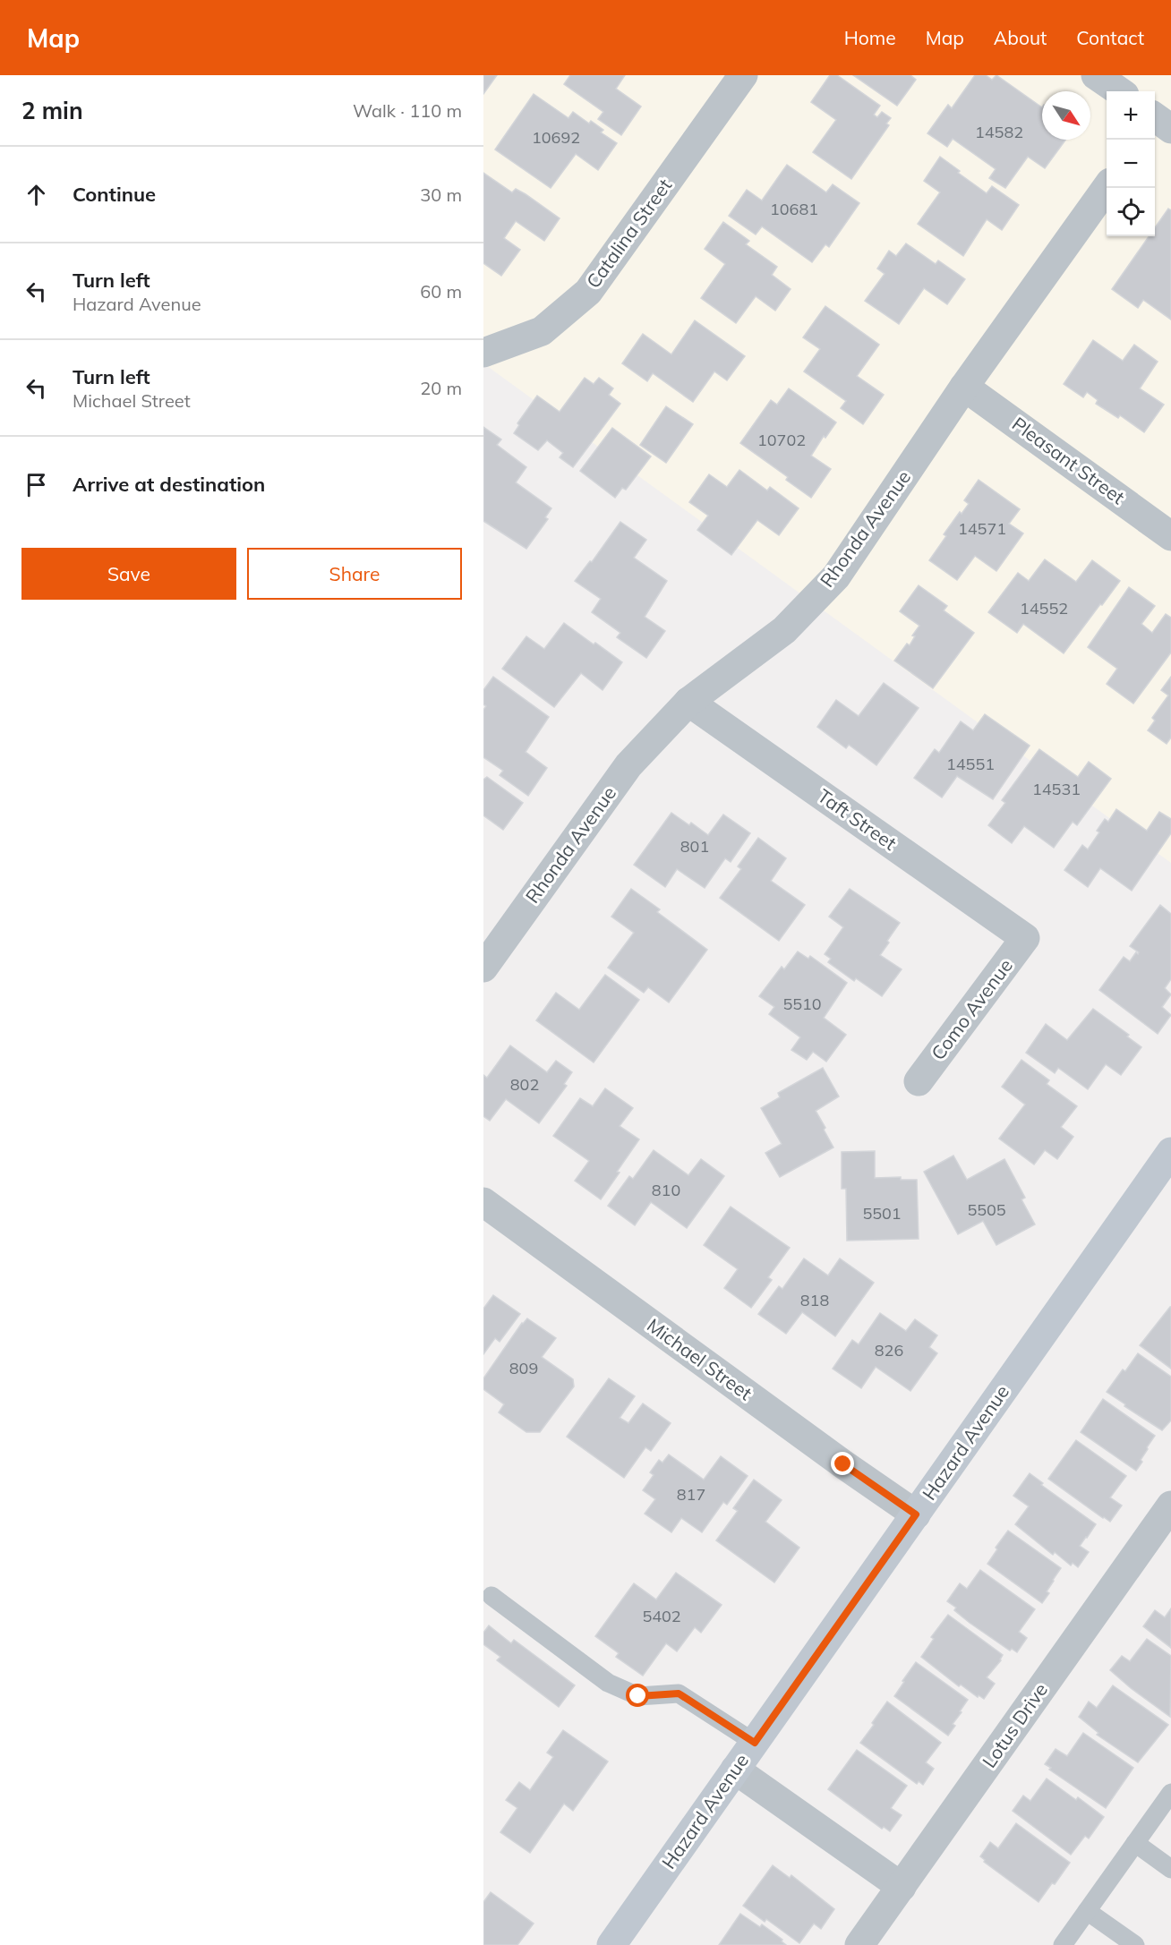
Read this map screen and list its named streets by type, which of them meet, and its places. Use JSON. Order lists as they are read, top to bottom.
{
  "streets": {
    "street": [
      "Catalina Street",
      "Pleasant Street",
      "Rhonda Avenue",
      "Taft Street",
      "Como Avenue",
      "Michael Street",
      "Hazard Avenue",
      "Lotus Drive"
    ]
  },
  "crossings": [
    ["Pleasant Street", "Rhonda Avenue"],
    ["Rhonda Avenue", "Taft Street"],
    ["Taft Street", "Como Avenue"],
    ["Michael Street", "Hazard Avenue"]
  ],
  "house_numbers": [
    "14582",
    "10692",
    "10681",
    "10702",
    "14571",
    "14552",
    "14551",
    "14531",
    "801",
    "5510",
    "802",
    "810",
    "5505",
    "5501",
    "818",
    "826",
    "809",
    "817",
    "5402"
  ],
  "north": "bottom right",
  "page": {
    "header": "Map",
    "nav": [
      "Home",
      "Map",
      "About",
      "Contact"
    ],
    "heading": ["2 min", "Walk · 110 m"],
    "map_buttons": ["+", "−"],
    "list": [
      ["Continue", "30 m"],
      ["Turn left", "Hazard Avenue", "60 m"],
      ["Turn left", "Michael Street", "20 m"],
      "Arrive at destination"
    ],
    "buttons": ["Save", "Share"]
  }
}
